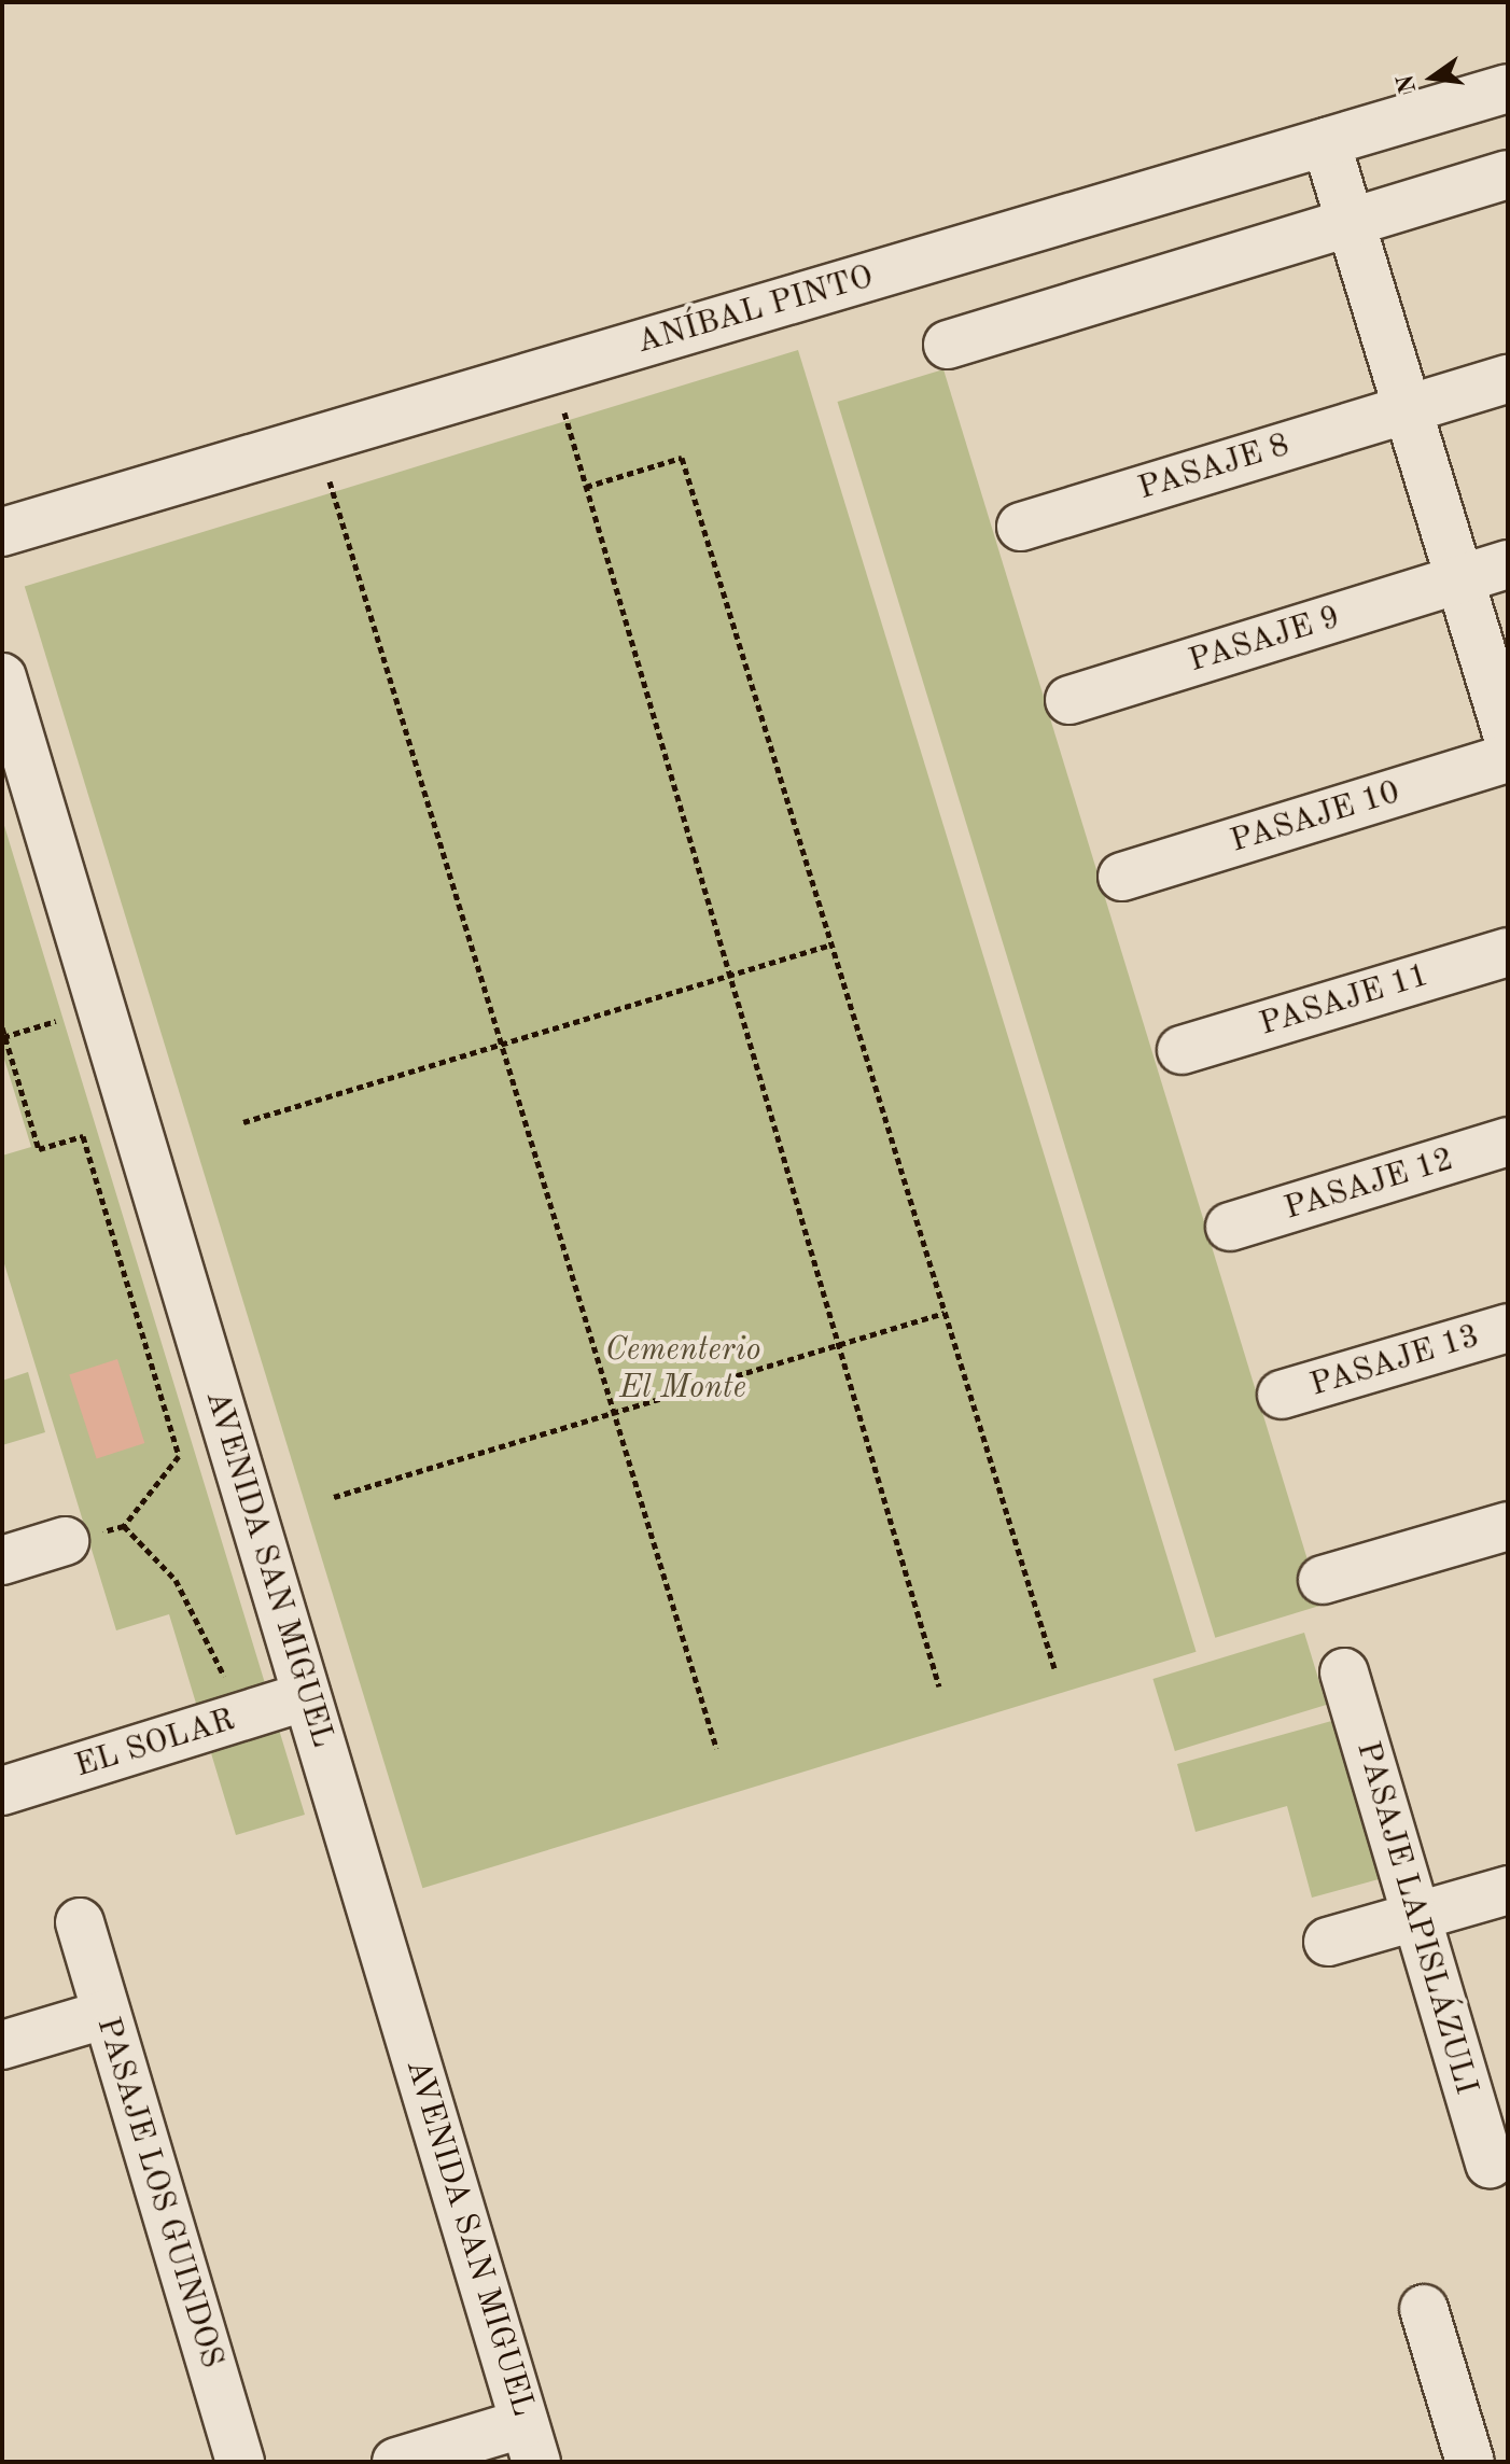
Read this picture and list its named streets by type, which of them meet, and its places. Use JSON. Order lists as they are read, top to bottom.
{
  "streets": {
    "street": [
      "ANÍBAL PINTO",
      "PASAJE 8",
      "PASAJE 9",
      "PASAJE 10",
      "PASAJE 11",
      "PASAJE 12",
      "PASAJE 13",
      "AVENIDA SAN MIGUEL",
      "EL SOLAR",
      "PASAJE LAPISLÁZULI",
      "PASAJE LOS GUINDOS"
    ]
  },
  "crossings": [
    ["AVENIDA SAN MIGUEL", "EL SOLAR"]
  ],
  "parks": ["Cementerio El Monte"],
  "north": "left"
}
